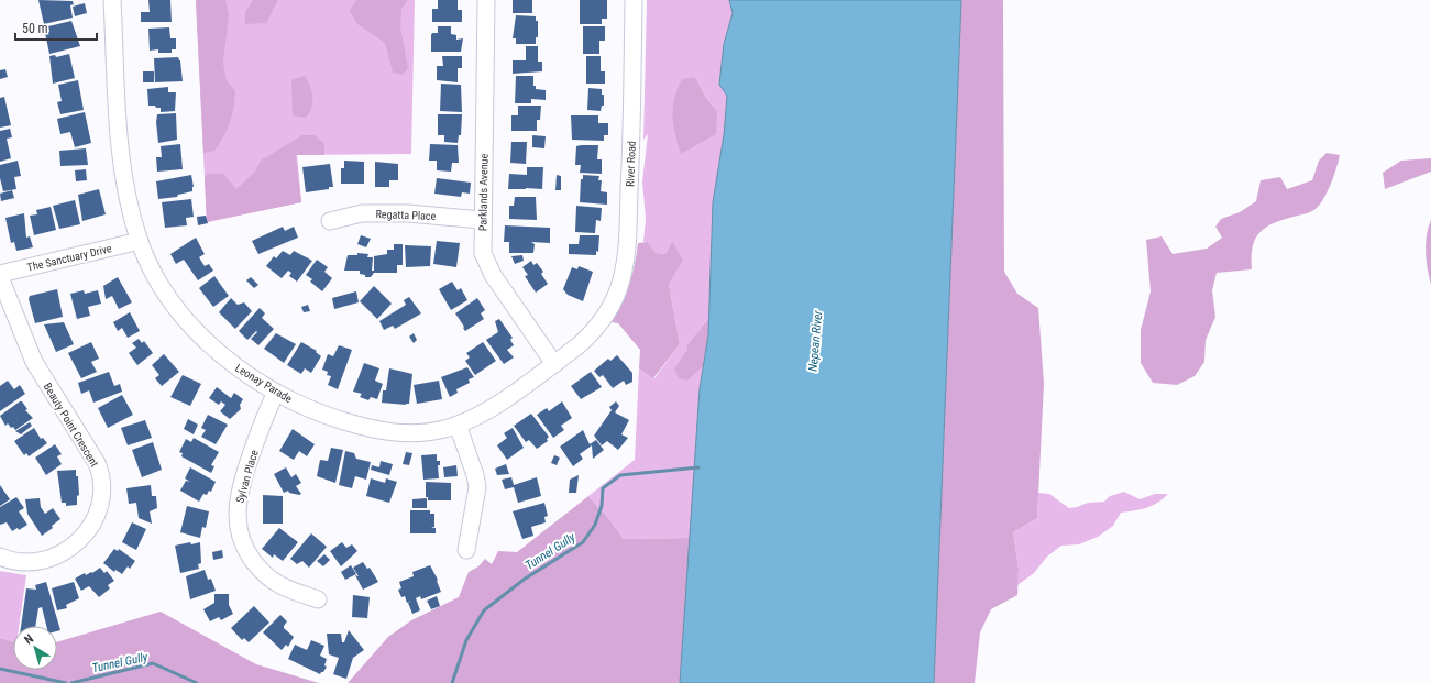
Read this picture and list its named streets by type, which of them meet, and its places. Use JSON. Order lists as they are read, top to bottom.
{
  "streets": {
    "street": [
      "River Road",
      "Parklands Avenue",
      "Regatta Place",
      "The Sanctuary Drive",
      "Leonay Parade",
      "Beauty Point Crescent",
      "Sylvan Place"
    ]
  },
  "crossings": [
    ["River Road", "Leonay Parade"],
    ["Parklands Avenue", "Regatta Place"],
    ["Parklands Avenue", "Leonay Parade"],
    ["The Sanctuary Drive", "Leonay Parade"],
    ["Leonay Parade", "Sylvan Place"]
  ],
  "water": ["Nepean River", "Tunnel Gully"],
  "scale_bar": "50 m",
  "north": "top left"
}
